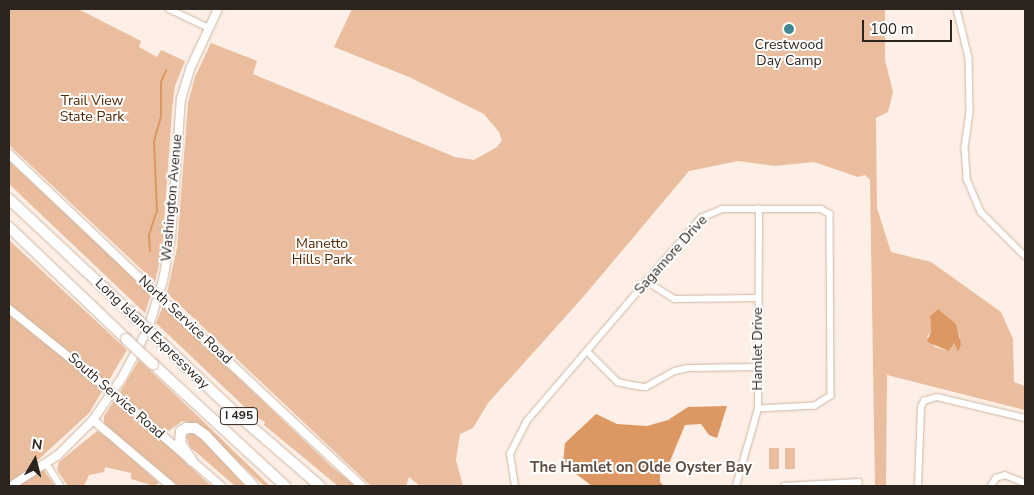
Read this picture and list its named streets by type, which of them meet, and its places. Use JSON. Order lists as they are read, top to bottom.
{
  "streets": {
    "highway": ["Long Island Expressway", "I 495"],
    "main road": ["Washington Avenue", "North Service Road", "South Service Road"],
    "street": ["Sagamore Drive", "Hamlet Drive"]
  },
  "crossings": [
    ["Sagamore Drive", "Hamlet Drive"]
  ],
  "districts": ["The Hamlet on Olde Oyster Bay"],
  "parks": ["Trail View State Park", "Manetto Hills Park"],
  "places": ["Crestwood Day Camp"],
  "scale_bar": "100 m",
  "north": "top"
}
